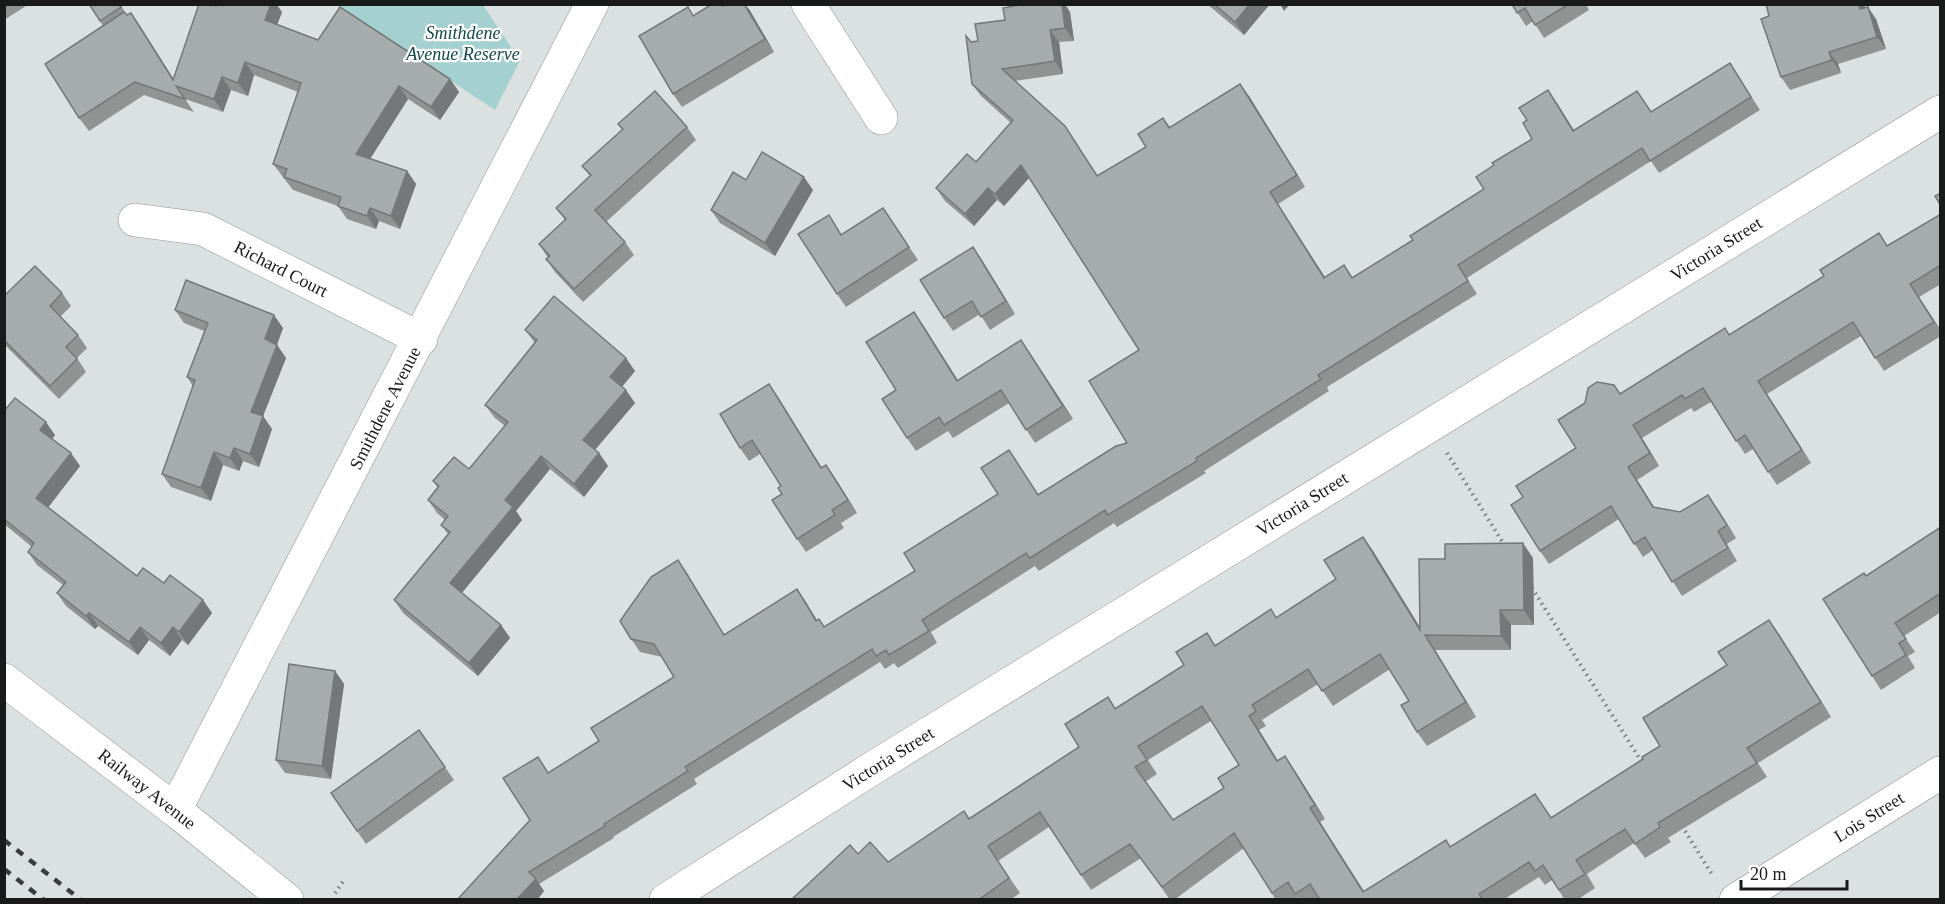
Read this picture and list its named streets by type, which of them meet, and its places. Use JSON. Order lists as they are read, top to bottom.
{
  "streets": {
    "street": [
      "Victoria Street",
      "Richard Court",
      "Smithdene Avenue",
      "Railway Avenue",
      "Lois Street"
    ]
  },
  "crossings": [
    ["Richard Court", "Smithdene Avenue"],
    ["Smithdene Avenue", "Railway Avenue"]
  ],
  "parks": ["Smithdene Avenue Reserve"],
  "scale_bar": "20 m"
}
